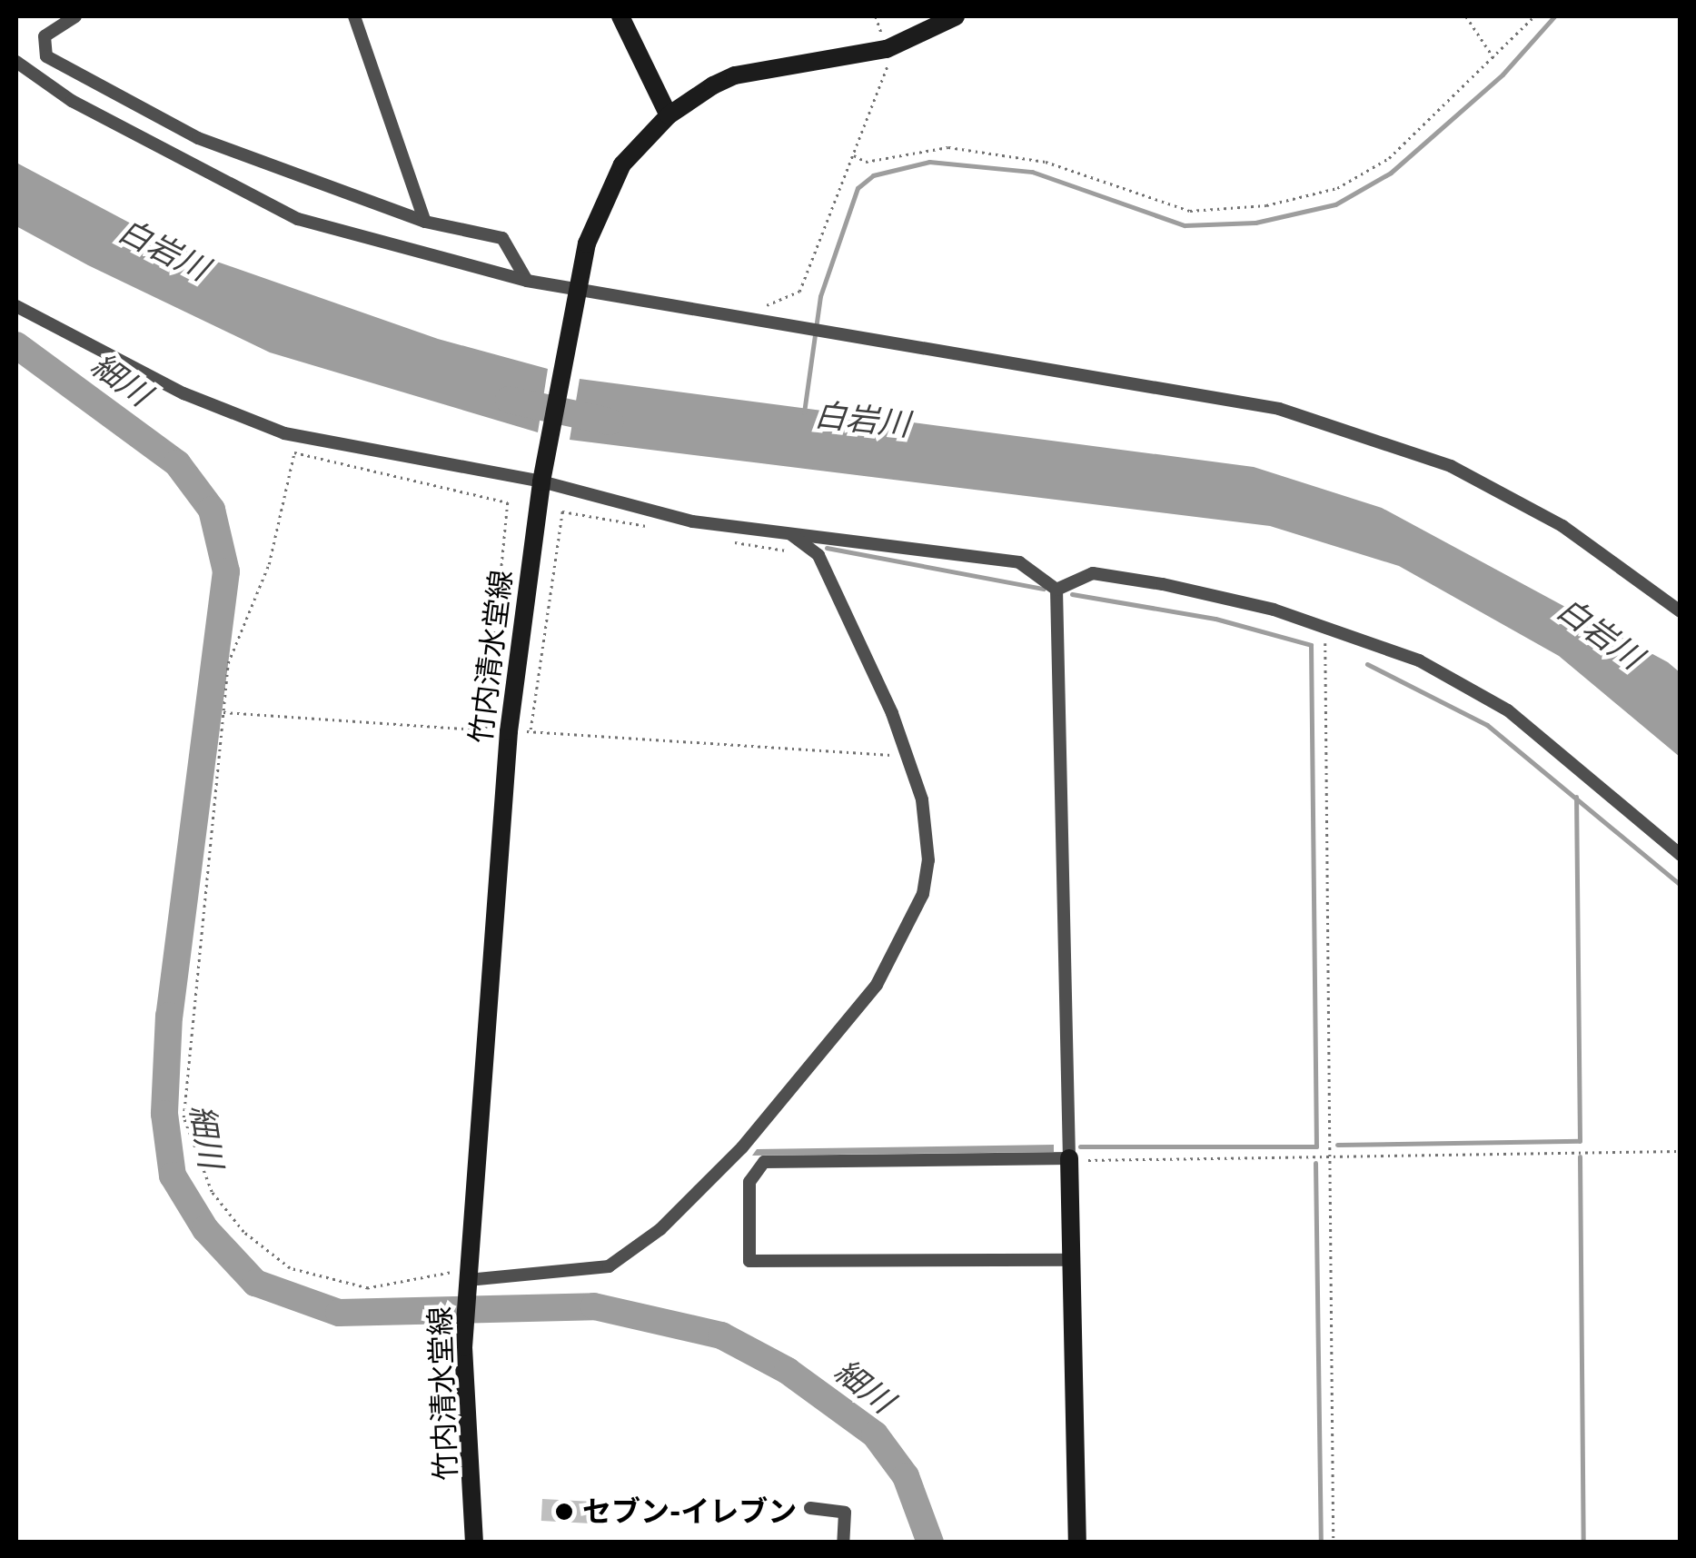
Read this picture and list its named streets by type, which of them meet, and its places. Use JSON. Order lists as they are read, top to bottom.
{
  "streets": {
    "main road": ["竹内清水堂線"]
  },
  "water": ["白岩川", "細川"],
  "places": ["セブン-イレブン"]
}
